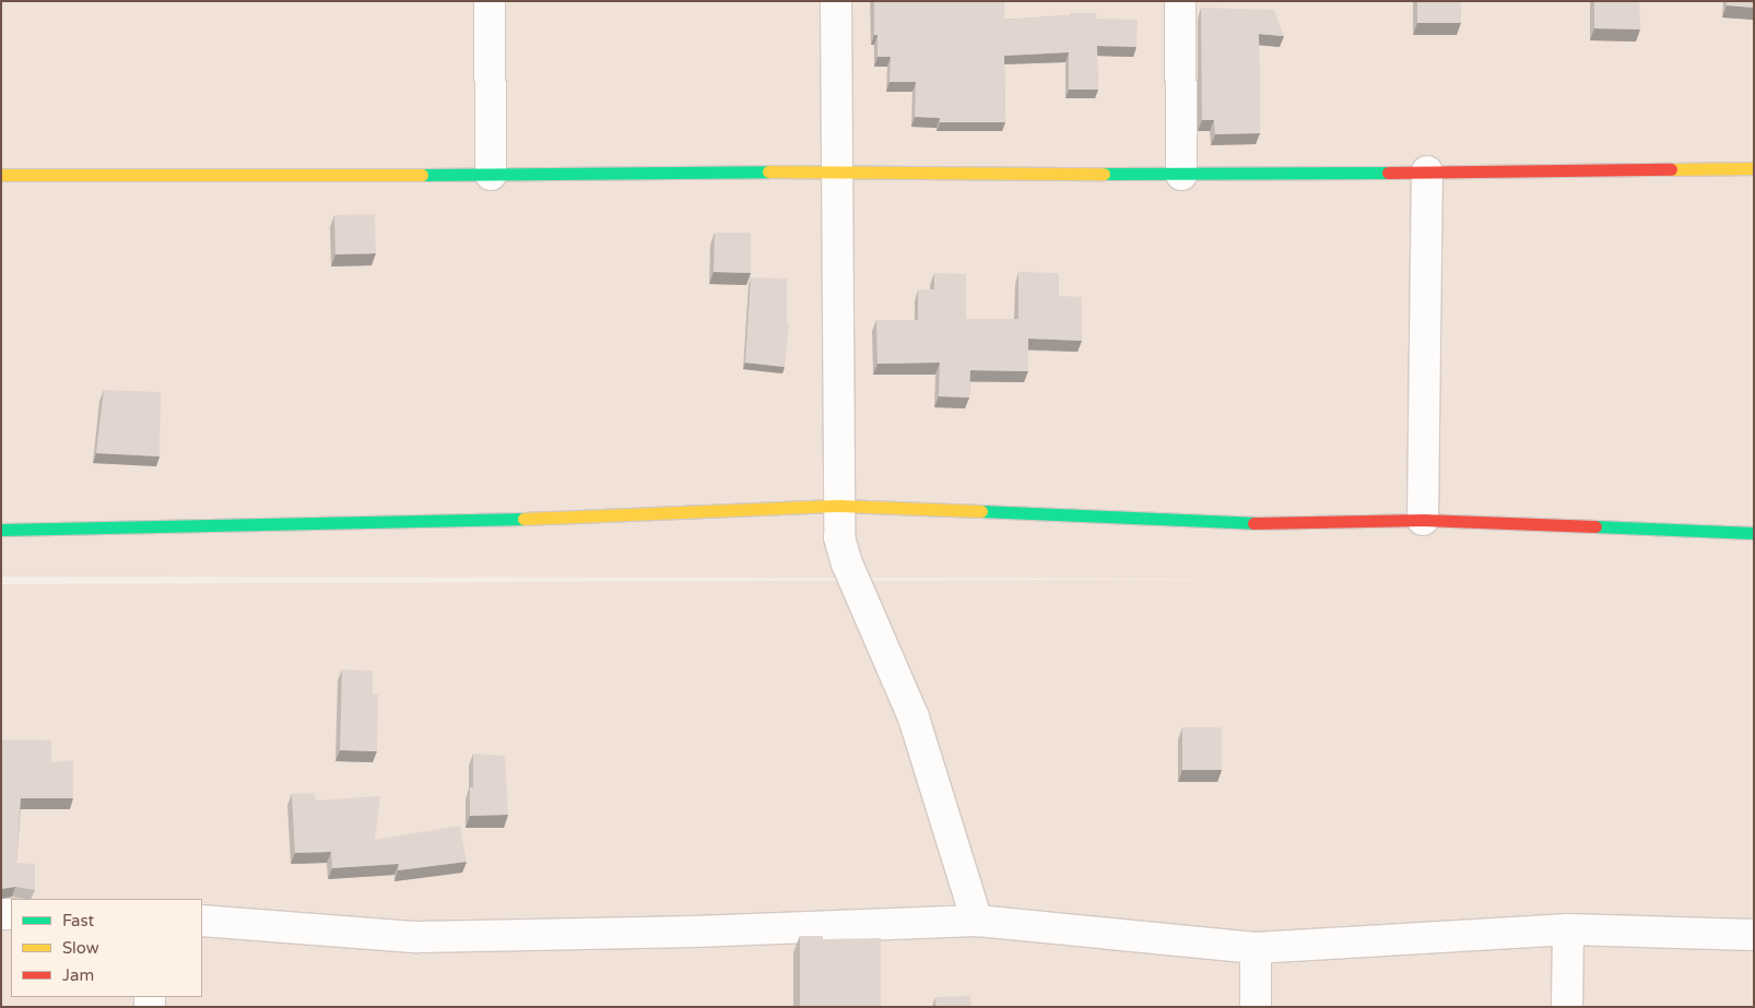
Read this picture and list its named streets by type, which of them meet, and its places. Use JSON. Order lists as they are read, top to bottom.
{
  "legend": ["Fast", "Slow", "Jam"]
}
